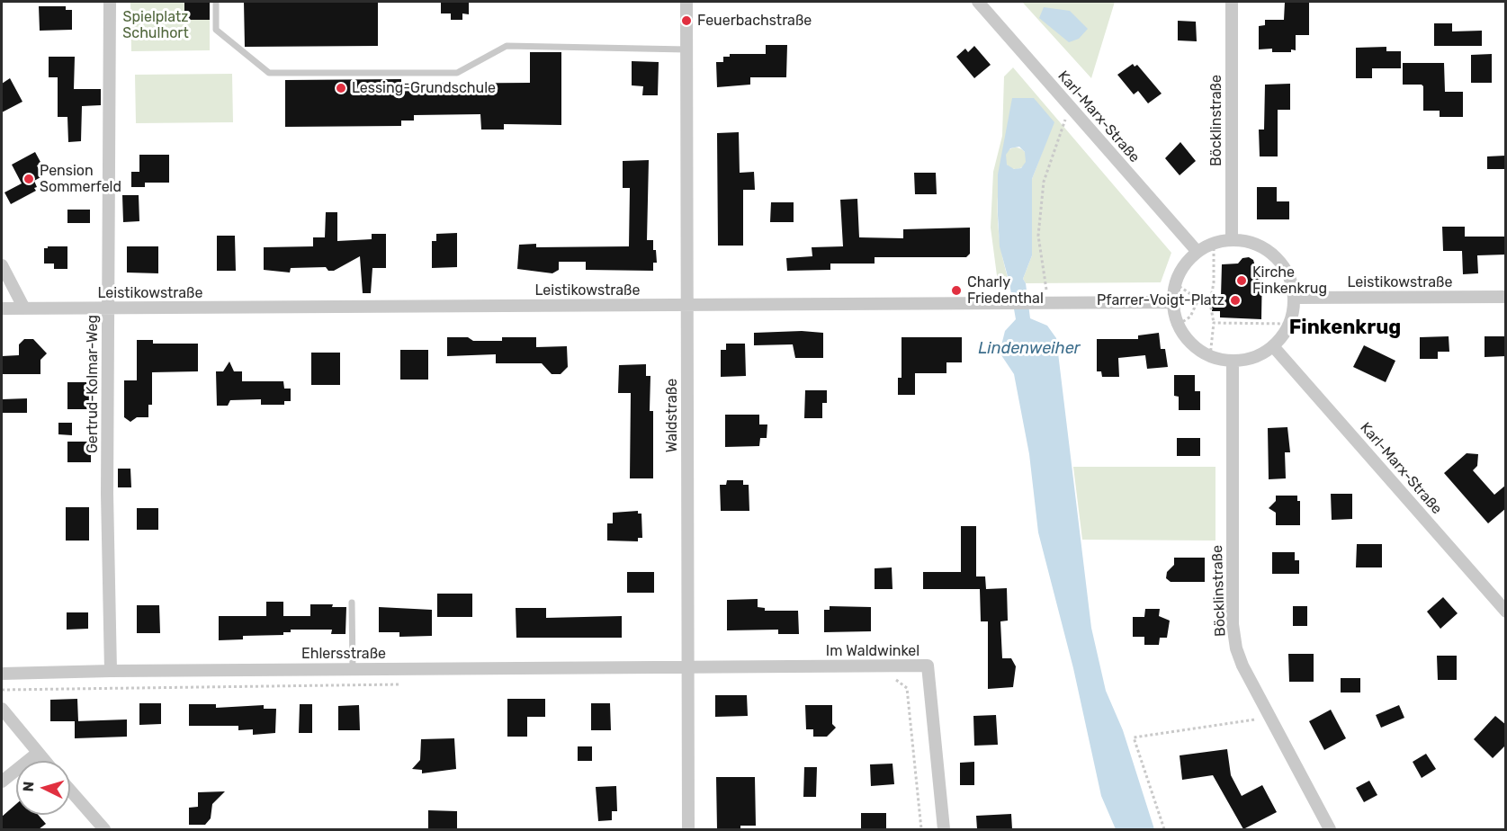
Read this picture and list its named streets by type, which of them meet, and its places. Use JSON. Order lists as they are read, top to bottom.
{
  "streets": {
    "street": [
      "Karl-Marx-Straße",
      "Böcklinstraße",
      "Leistikowstraße",
      "Gertrud-Kolmar-Weg",
      "Waldstraße",
      "Im Waldwinkel",
      "Ehlersstraße"
    ]
  },
  "crossings": [
    ["Leistikowstraße", "Gertrud-Kolmar-Weg"],
    ["Leistikowstraße", "Waldstraße"],
    ["Gertrud-Kolmar-Weg", "Ehlersstraße"],
    ["Waldstraße", "Im Waldwinkel"],
    ["Waldstraße", "Ehlersstraße"],
    ["Im Waldwinkel", "Ehlersstraße"]
  ],
  "districts": ["Finkenkrug"],
  "water": ["Lindenweiher"],
  "parks": ["Spielplatz Schulhort"],
  "places": [
    "Feuerbachstraße",
    "Lessing-Grundschule",
    "Pension Sommerfeld",
    "Kirche Finkenkrug",
    "Charly Friedenthal",
    "Pfarrer-Voigt-Platz"
  ],
  "north": "left"
}
